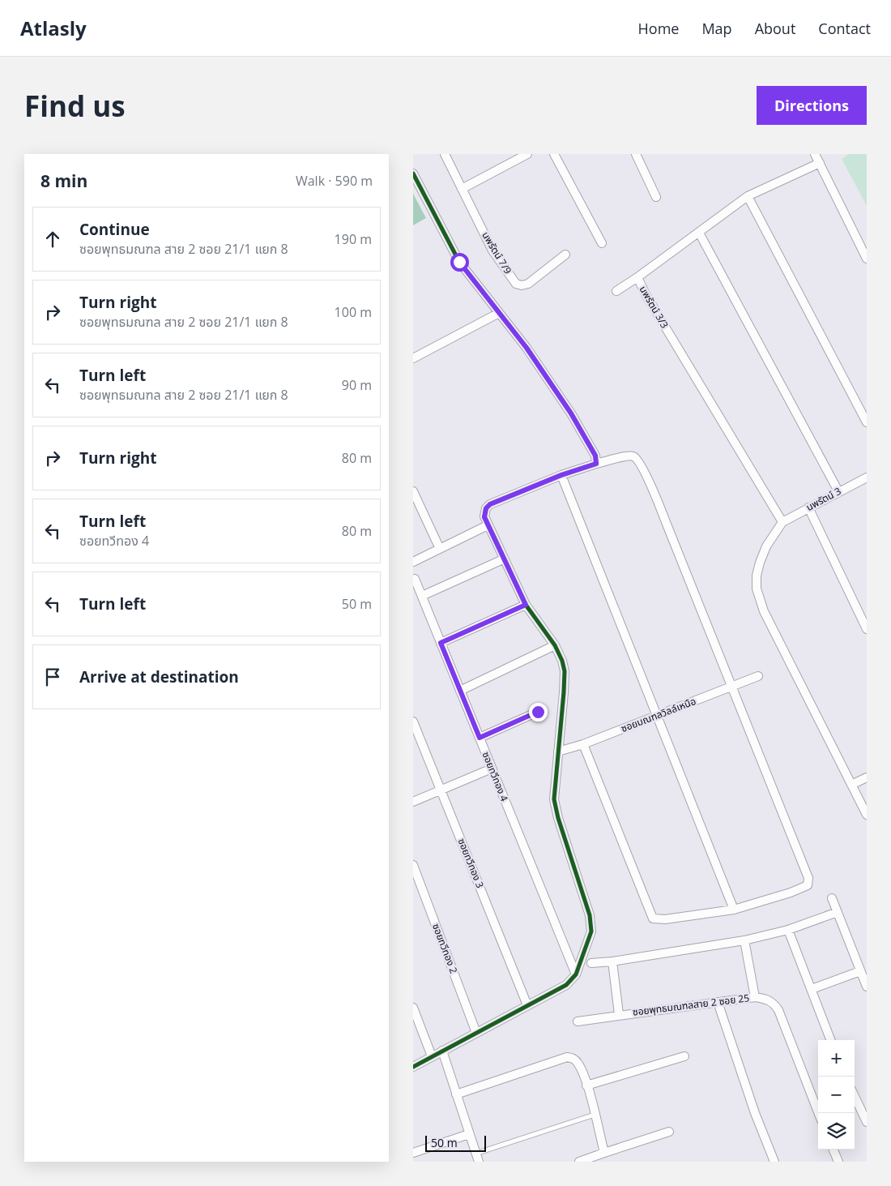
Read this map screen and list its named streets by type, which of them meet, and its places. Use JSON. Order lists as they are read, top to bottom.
{
  "streets": {
    "street": [
      "นพรัตน์ 7/9",
      "นพรัตน์ 3/3",
      "นพรัตน์ 3",
      "ซอยมณฑลวิลล์เหนือ",
      "ซอยทวีทอง 4",
      "ซอยทวีทอง 3",
      "ซอยทวีทอง 2",
      "ซอยพุทธมณฑลสาย 2 ซอย 25"
    ]
  },
  "crossings": [
    ["นพรัตน์ 3/3", "นพรัตน์ 3"]
  ],
  "scale_bar": "50 m",
  "page": {
    "header": "Atlasly",
    "nav": [
      "Home",
      "Map",
      "About",
      "Contact"
    ],
    "buttons": "Directions",
    "title": "Find us",
    "heading": ["8 min", "Walk · 590 m"],
    "list": [
      ["Continue", "ซอยพุทธมณฑล สาย 2 ซอย 21/1 แยก 8", "190 m"],
      ["Turn right", "ซอยพุทธมณฑล สาย 2 ซอย 21/1 แยก 8", "100 m"],
      ["Turn left", "ซอยพุทธมณฑล สาย 2 ซอย 21/1 แยก 8", "90 m"],
      ["Turn right", "80 m"],
      ["Turn left", "ซอยทวีทอง 4", "80 m"],
      ["Turn left", "50 m"],
      "Arrive at destination"
    ],
    "map_buttons": ["+", "−"],
    "scale": "50 m"
  }
}
